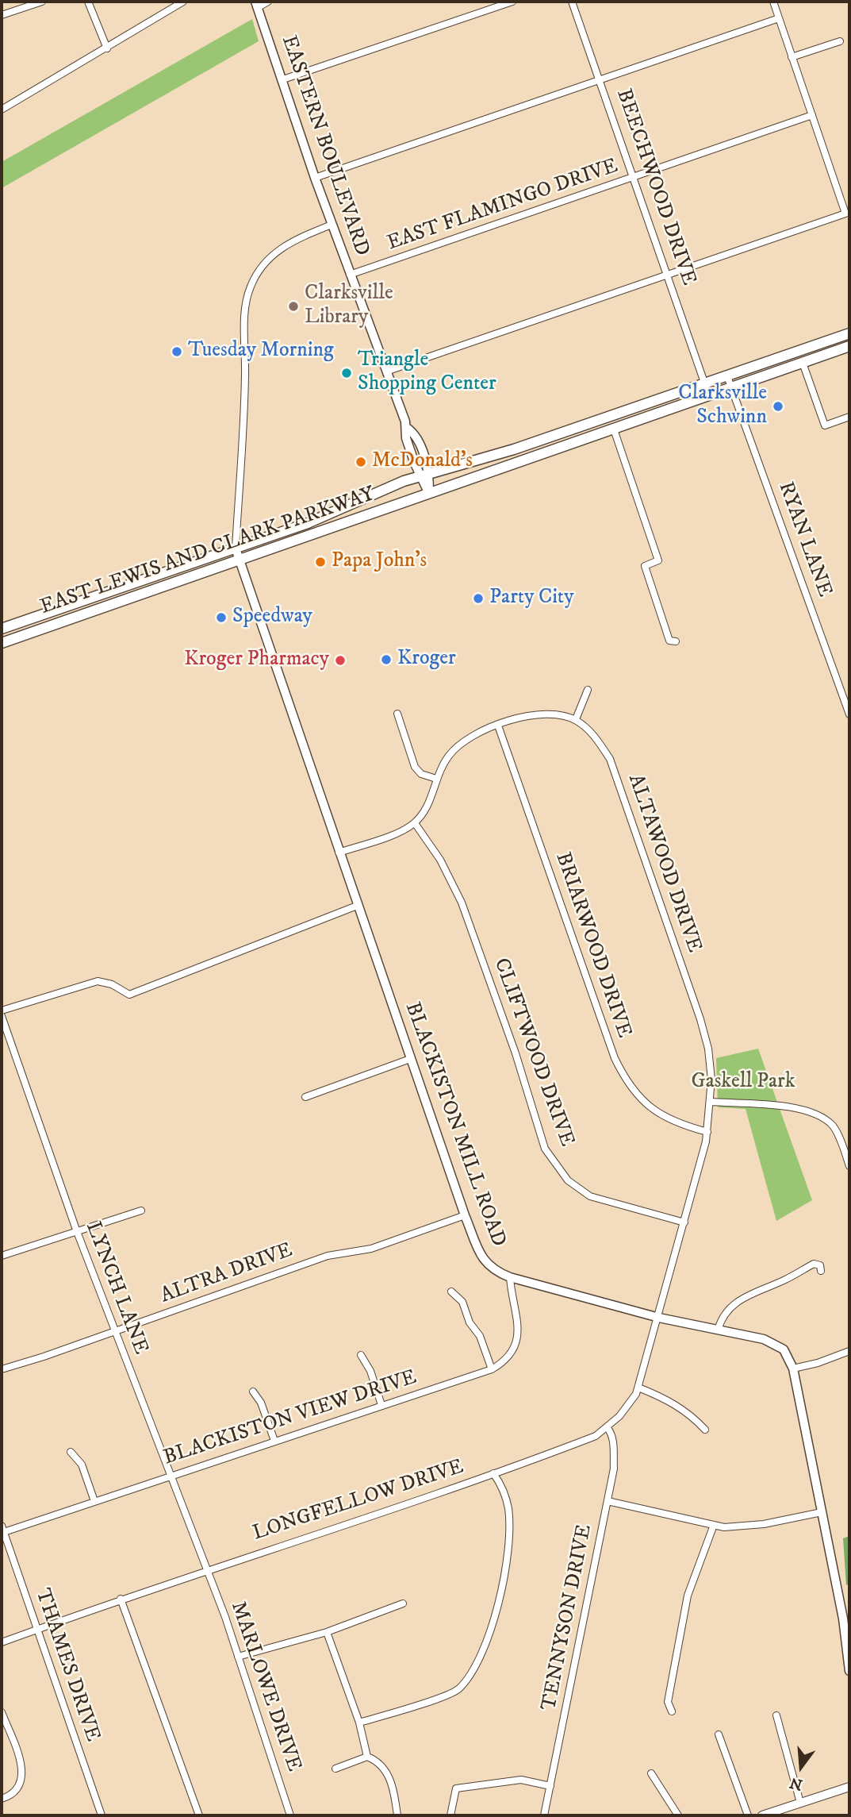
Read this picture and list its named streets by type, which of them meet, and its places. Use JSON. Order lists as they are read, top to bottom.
{
  "streets": {
    "main road": ["EASTERN BOULEVARD", "EAST LEWIS AND CLARK PARKWAY", "BLACKISTON MILL ROAD"],
    "street": [
      "BEECHWOOD DRIVE",
      "EAST FLAMINGO DRIVE",
      "RYAN LANE",
      "ALTAWOOD DRIVE",
      "BRIARWOOD DRIVE",
      "CLIFTWOOD DRIVE",
      "ALTRA DRIVE",
      "LYNCH LANE",
      "BLACKISTON VIEW DRIVE",
      "LONGFELLOW DRIVE",
      "TENNYSON DRIVE",
      "THAMES DRIVE",
      "MARLOWE DRIVE"
    ]
  },
  "crossings": [
    ["EASTERN BOULEVARD", "EAST FLAMINGO DRIVE"],
    ["EASTERN BOULEVARD", "EAST LEWIS AND CLARK PARKWAY"],
    ["BEECHWOOD DRIVE", "EAST FLAMINGO DRIVE"],
    ["BEECHWOOD DRIVE", "EAST LEWIS AND CLARK PARKWAY"],
    ["RYAN LANE", "EAST LEWIS AND CLARK PARKWAY"],
    ["EAST LEWIS AND CLARK PARKWAY", "BLACKISTON MILL ROAD"],
    ["ALTAWOOD DRIVE", "BRIARWOOD DRIVE"],
    ["ALTAWOOD DRIVE", "CLIFTWOOD DRIVE"],
    ["ALTAWOOD DRIVE", "BLACKISTON MILL ROAD"],
    ["ALTAWOOD DRIVE", "LONGFELLOW DRIVE"],
    ["BLACKISTON MILL ROAD", "ALTRA DRIVE"],
    ["BLACKISTON MILL ROAD", "BLACKISTON VIEW DRIVE"],
    ["BLACKISTON MILL ROAD", "LONGFELLOW DRIVE"],
    ["ALTRA DRIVE", "LYNCH LANE"],
    ["LYNCH LANE", "BLACKISTON VIEW DRIVE"],
    ["LYNCH LANE", "LONGFELLOW DRIVE"],
    ["LYNCH LANE", "MARLOWE DRIVE"],
    ["BLACKISTON VIEW DRIVE", "THAMES DRIVE"],
    ["LONGFELLOW DRIVE", "TENNYSON DRIVE"],
    ["LONGFELLOW DRIVE", "THAMES DRIVE"],
    ["LONGFELLOW DRIVE", "MARLOWE DRIVE"]
  ],
  "parks": ["Gaskell Park"],
  "places": [
    "Clarksville Library",
    "Tuesday Morning",
    "Triangle Shopping Center",
    "Clarksville Schwinn",
    "McDonald's",
    "Papa John's",
    "Party City",
    "Speedway",
    "Kroger",
    "Kroger Pharmacy"
  ],
  "north": "bottom"
}
